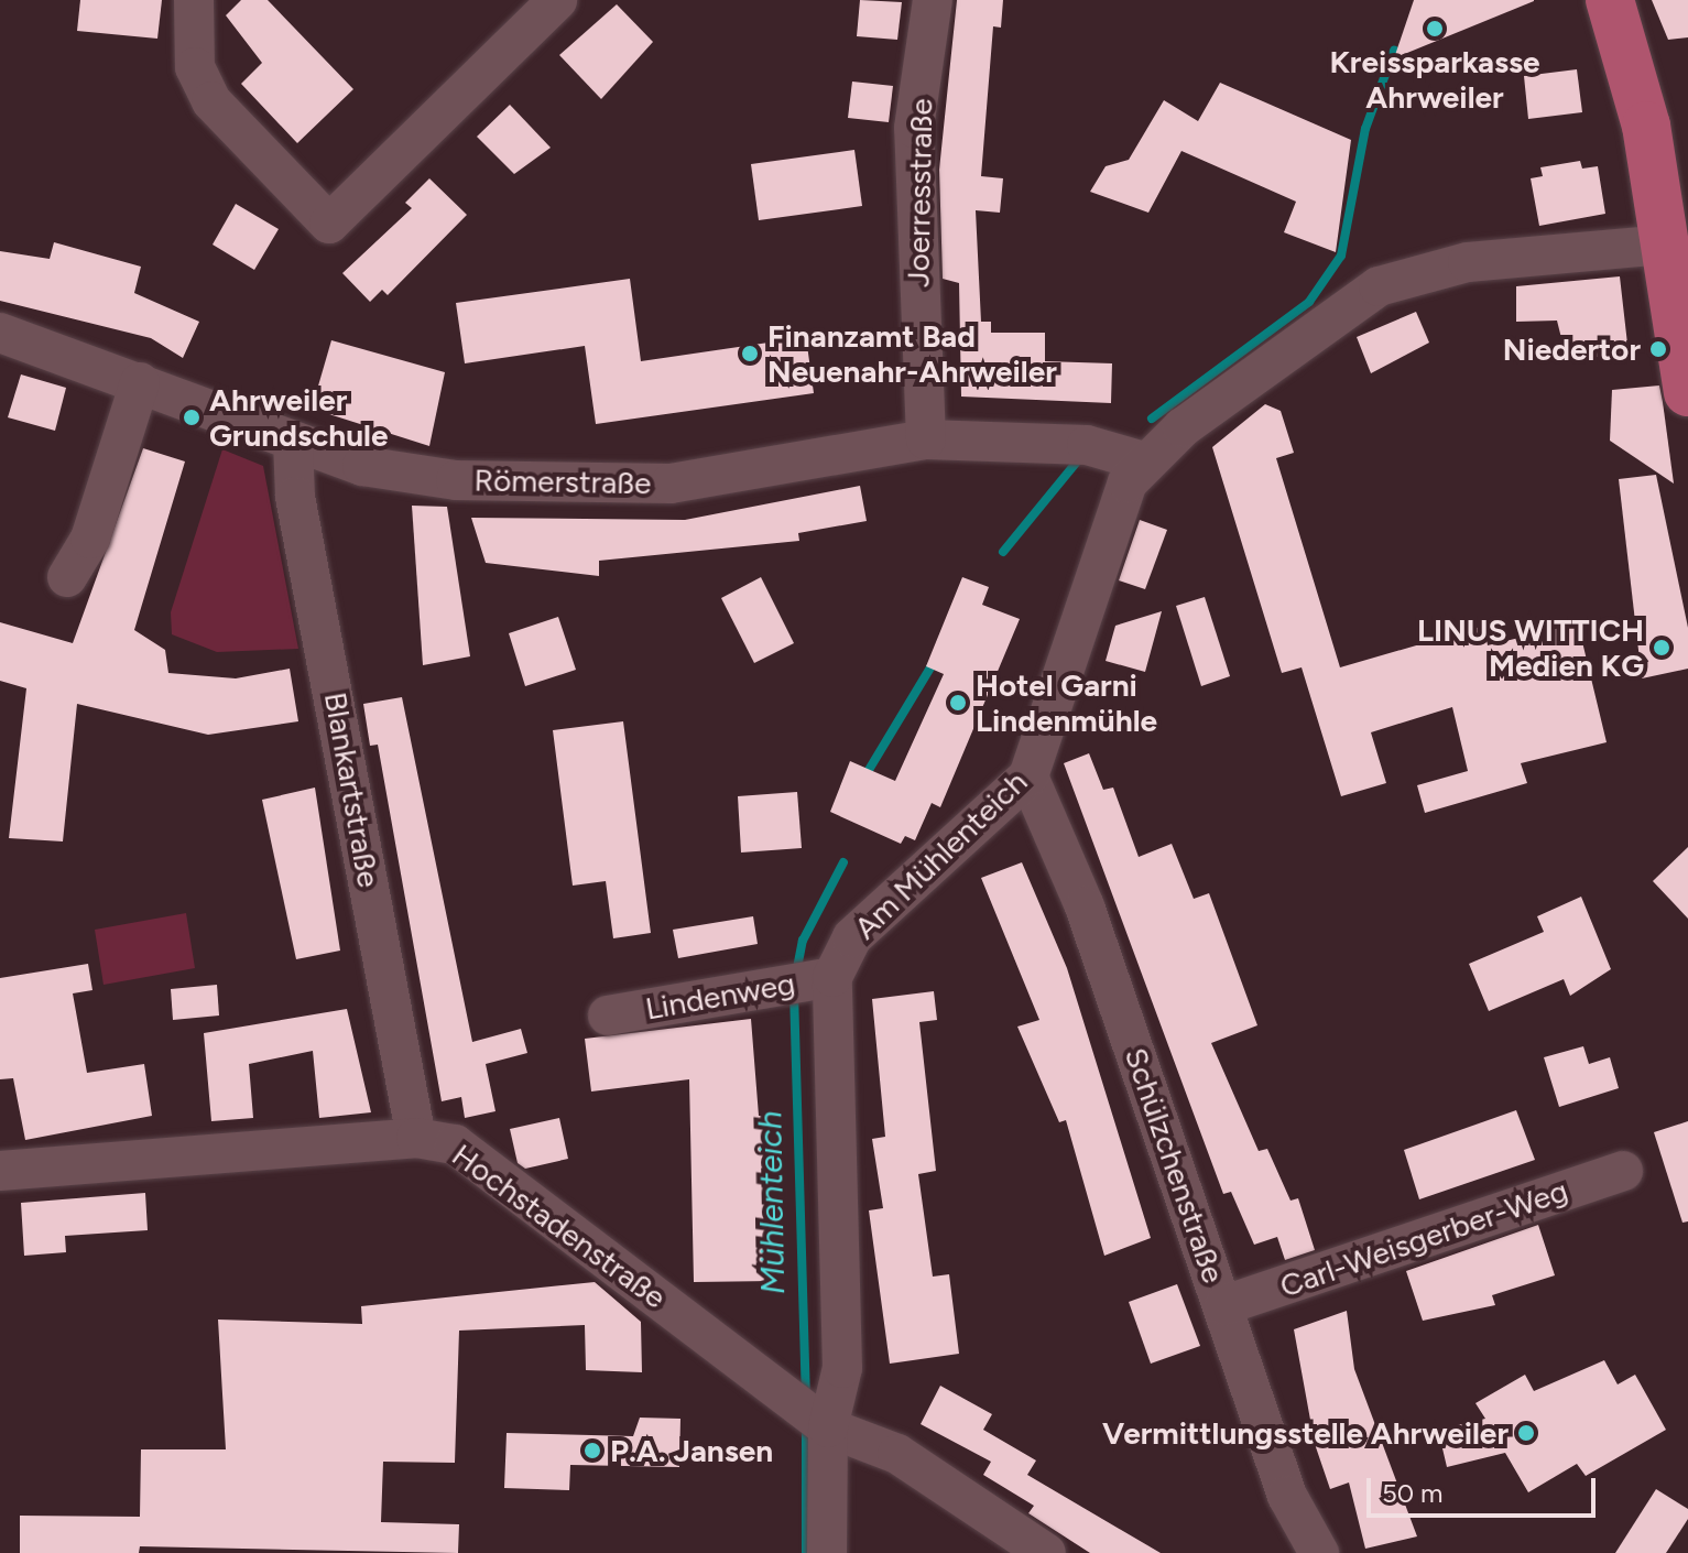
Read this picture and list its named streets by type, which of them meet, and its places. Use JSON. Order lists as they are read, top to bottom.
{
  "streets": {
    "street": [
      "Joerresstraße",
      "Römerstraße",
      "Blankartstraße",
      "Am Mühlenteich",
      "Lindenweg",
      "Schülzchenstraße",
      "Hochstadenstraße",
      "Carl-Weisgerber-Weg"
    ]
  },
  "crossings": [
    ["Joerresstraße", "Römerstraße"],
    ["Römerstraße", "Blankartstraße"],
    ["Römerstraße", "Am Mühlenteich"],
    ["Blankartstraße", "Hochstadenstraße"],
    ["Am Mühlenteich", "Lindenweg"],
    ["Am Mühlenteich", "Schülzchenstraße"],
    ["Am Mühlenteich", "Hochstadenstraße"],
    ["Schülzchenstraße", "Carl-Weisgerber-Weg"]
  ],
  "water": ["Mühlenteich"],
  "places": [
    "Kreissparkasse Ahrweiler",
    "Niedertor",
    "Finanzamt Bad Neuenahr-Ahrweiler",
    "Ahrweiler Grundschule",
    "LINUS WITTICH Medien KG",
    "Hotel Garni Lindenmühle",
    "Vermittlungsstelle Ahrweiler",
    "P.A. Jansen"
  ],
  "scale_bar": "50 m"
}
